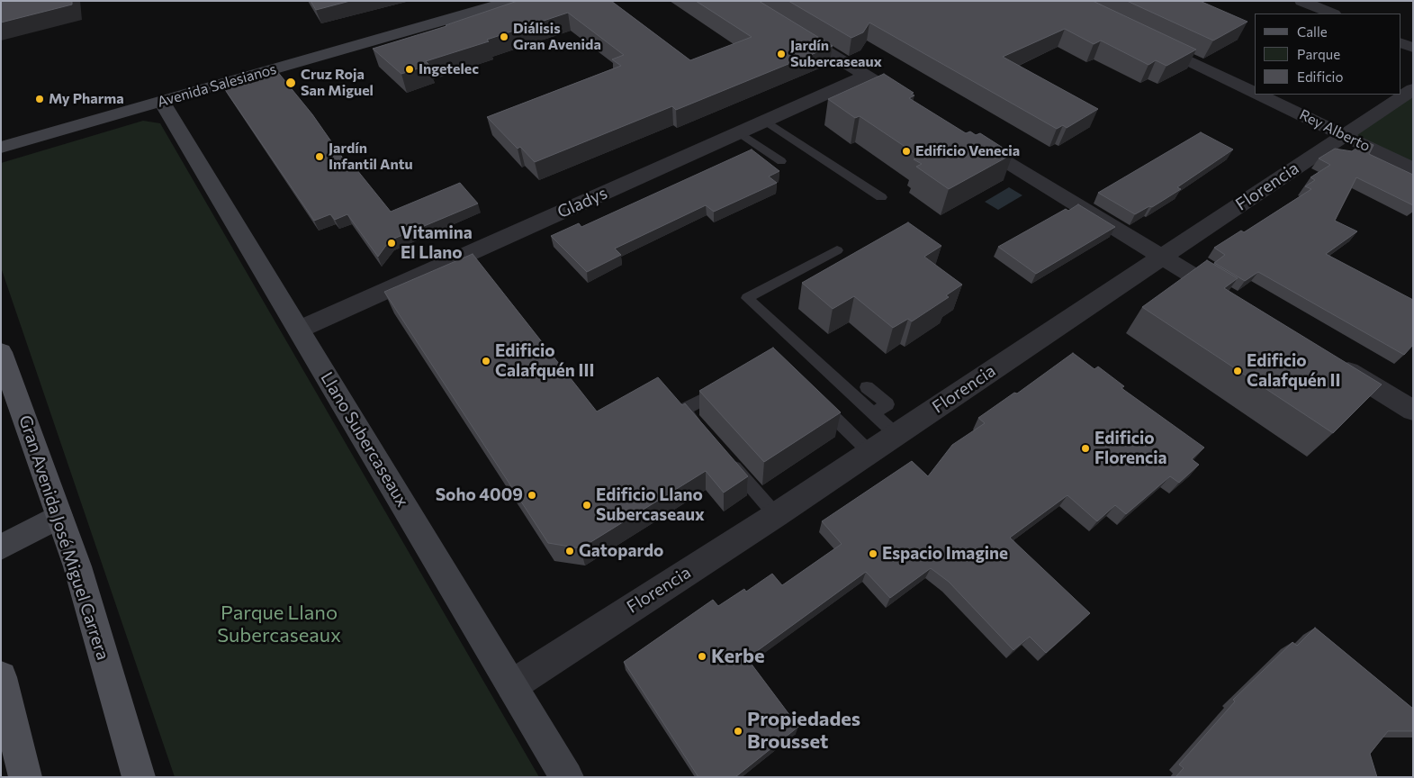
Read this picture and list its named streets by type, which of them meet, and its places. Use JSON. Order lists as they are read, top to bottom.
{
  "streets": {
    "main road": ["Gran Avenida José Miguel Carrera"],
    "street": [
      "Avenida Salesianos",
      "Rey Alberto",
      "Florencia",
      "Gladys",
      "Llano Subercaseaux"
    ]
  },
  "crossings": [
    ["Avenida Salesianos", "Llano Subercaseaux"],
    ["Rey Alberto", "Florencia"],
    ["Florencia", "Llano Subercaseaux"],
    ["Gladys", "Llano Subercaseaux"]
  ],
  "parks": ["Parque Llano Subercaseaux"],
  "places": [
    "Diálisis Gran Avenida",
    "Jardín Subercaseaux",
    "Ingetelec",
    "Cruz Roja San Miguel",
    "My Pharma",
    "Edificio Venecia",
    "Jardín Infantil Antu",
    "Vitamina El Llano",
    "Edificio Calafquén III",
    "Edificio Calafquén II",
    "Edificio Florencia",
    "Soho 4009",
    "Edificio Llano Subercaseaux",
    "Gatopardo",
    "Espacio Imagine",
    "Kerbe",
    "Propiedades Brousset"
  ],
  "legend": ["Calle", "Parque", "Edificio"]
}
